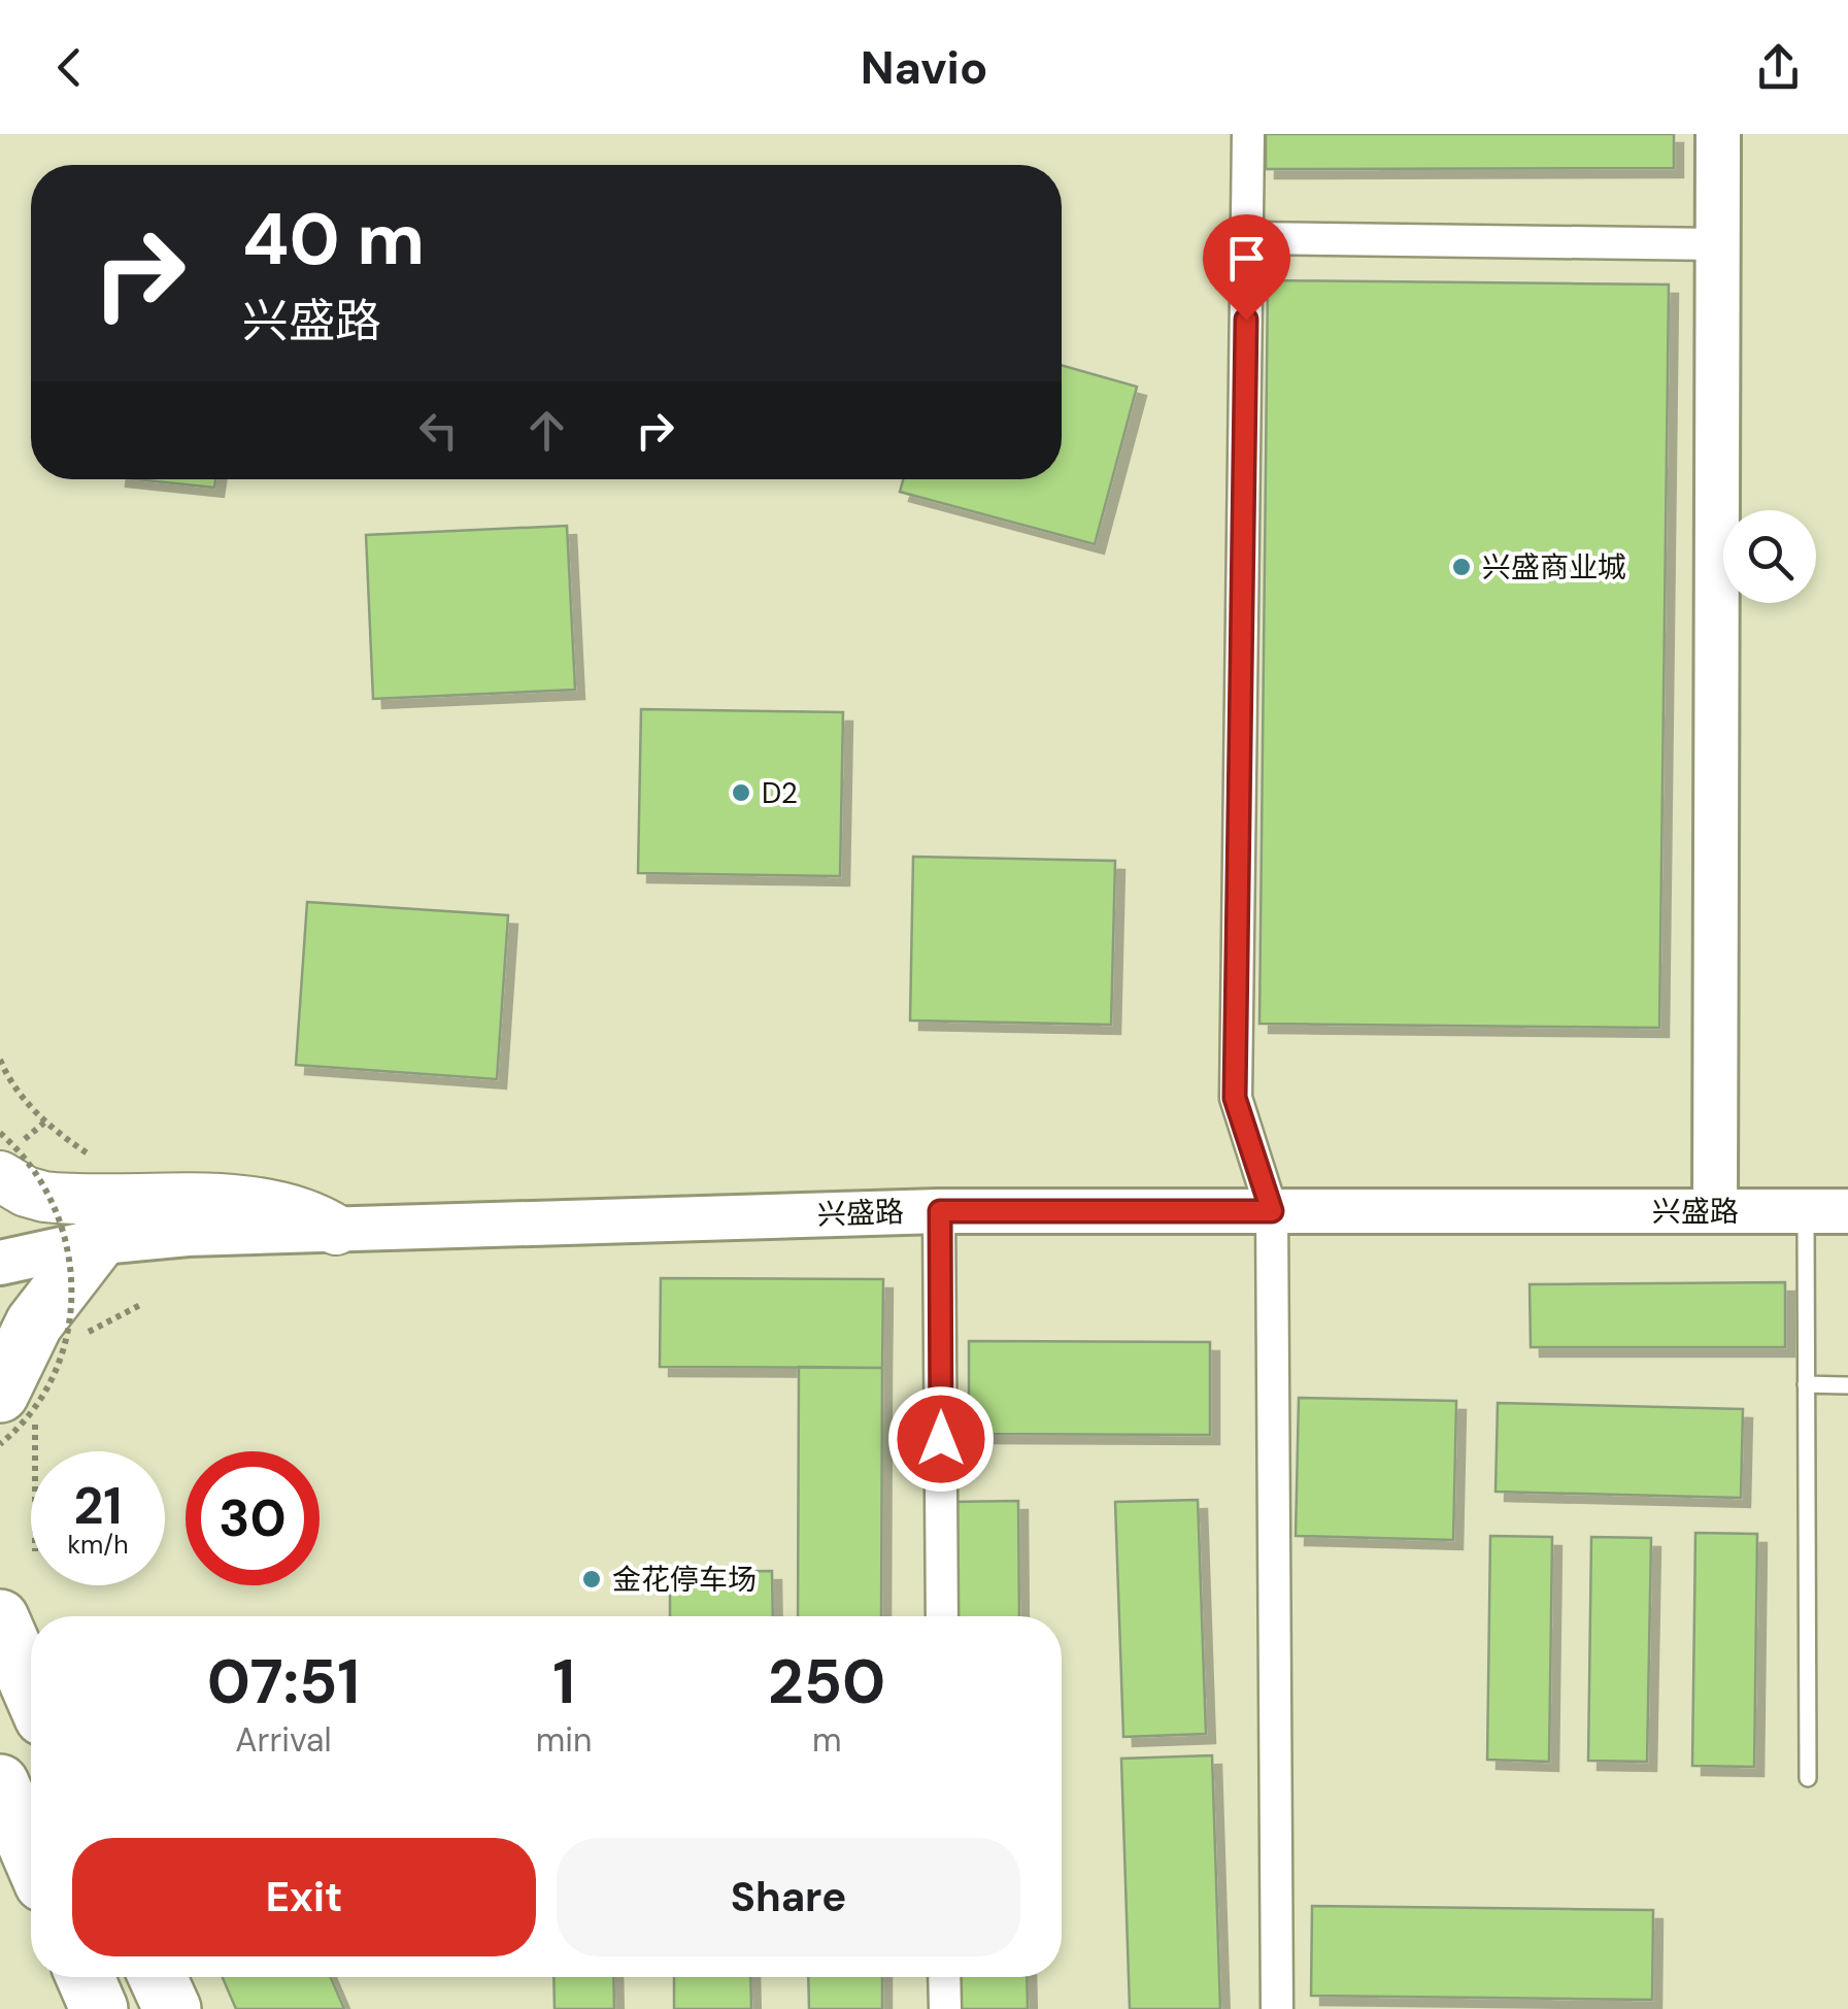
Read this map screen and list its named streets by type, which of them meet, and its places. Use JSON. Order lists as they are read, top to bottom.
{
  "streets": {
    "street": ["兴盛路"]
  },
  "places": ["兴盛商业城", "D2", "金花停车场"],
  "page": {
    "header": "Navio",
    "turn": ["40 m", "兴盛路"],
    "speed": "21 km/h",
    "limit": "30",
    "eta": [
      "07:51",
      "Arrival",
      "1",
      "min",
      "250",
      "m"
    ],
    "buttons": ["Exit", "Share"]
  }
}
